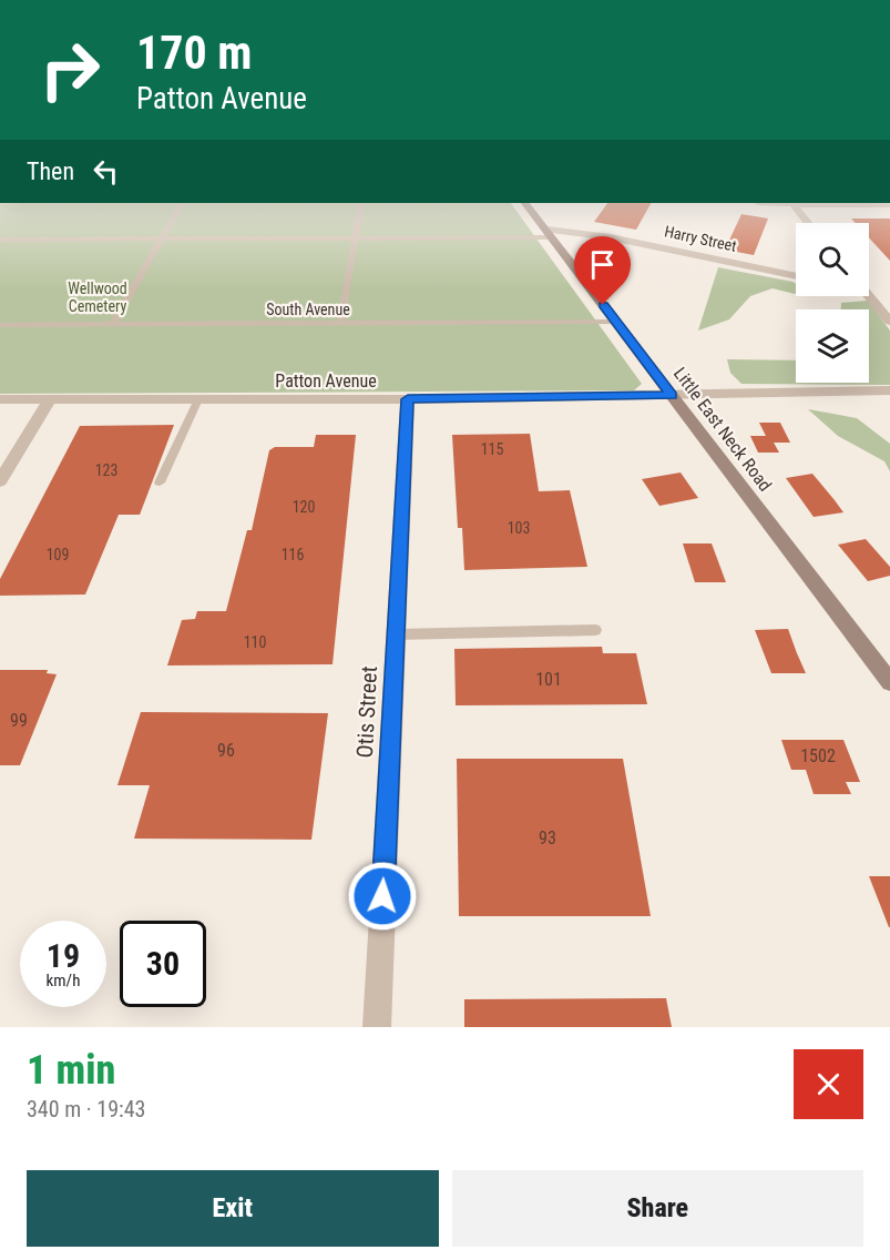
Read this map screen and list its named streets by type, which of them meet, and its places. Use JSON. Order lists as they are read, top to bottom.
{
  "streets": {
    "main road": ["Little East Neck Road"],
    "street": ["Harry Street", "Patton Avenue", "Otis Street"],
    "lane": ["South Avenue"]
  },
  "crossings": [
    ["Harry Street", "Little East Neck Road"],
    ["South Avenue", "Little East Neck Road"],
    ["Patton Avenue", "Little East Neck Road"],
    ["Patton Avenue", "Otis Street"]
  ],
  "parks": ["Wellwood Cemetery"],
  "house_numbers": [
    "115",
    "123",
    "120",
    "103",
    "109",
    "116",
    "110",
    "101",
    "99",
    "96",
    "1502",
    "93"
  ],
  "page": {
    "turn": ["170 m", "Patton Avenue"],
    "then": "Then",
    "speed": "19 km/h",
    "limit": "30",
    "heading": ["1 min", "340 m · 19:43"],
    "buttons": ["Exit", "Share"]
  }
}
